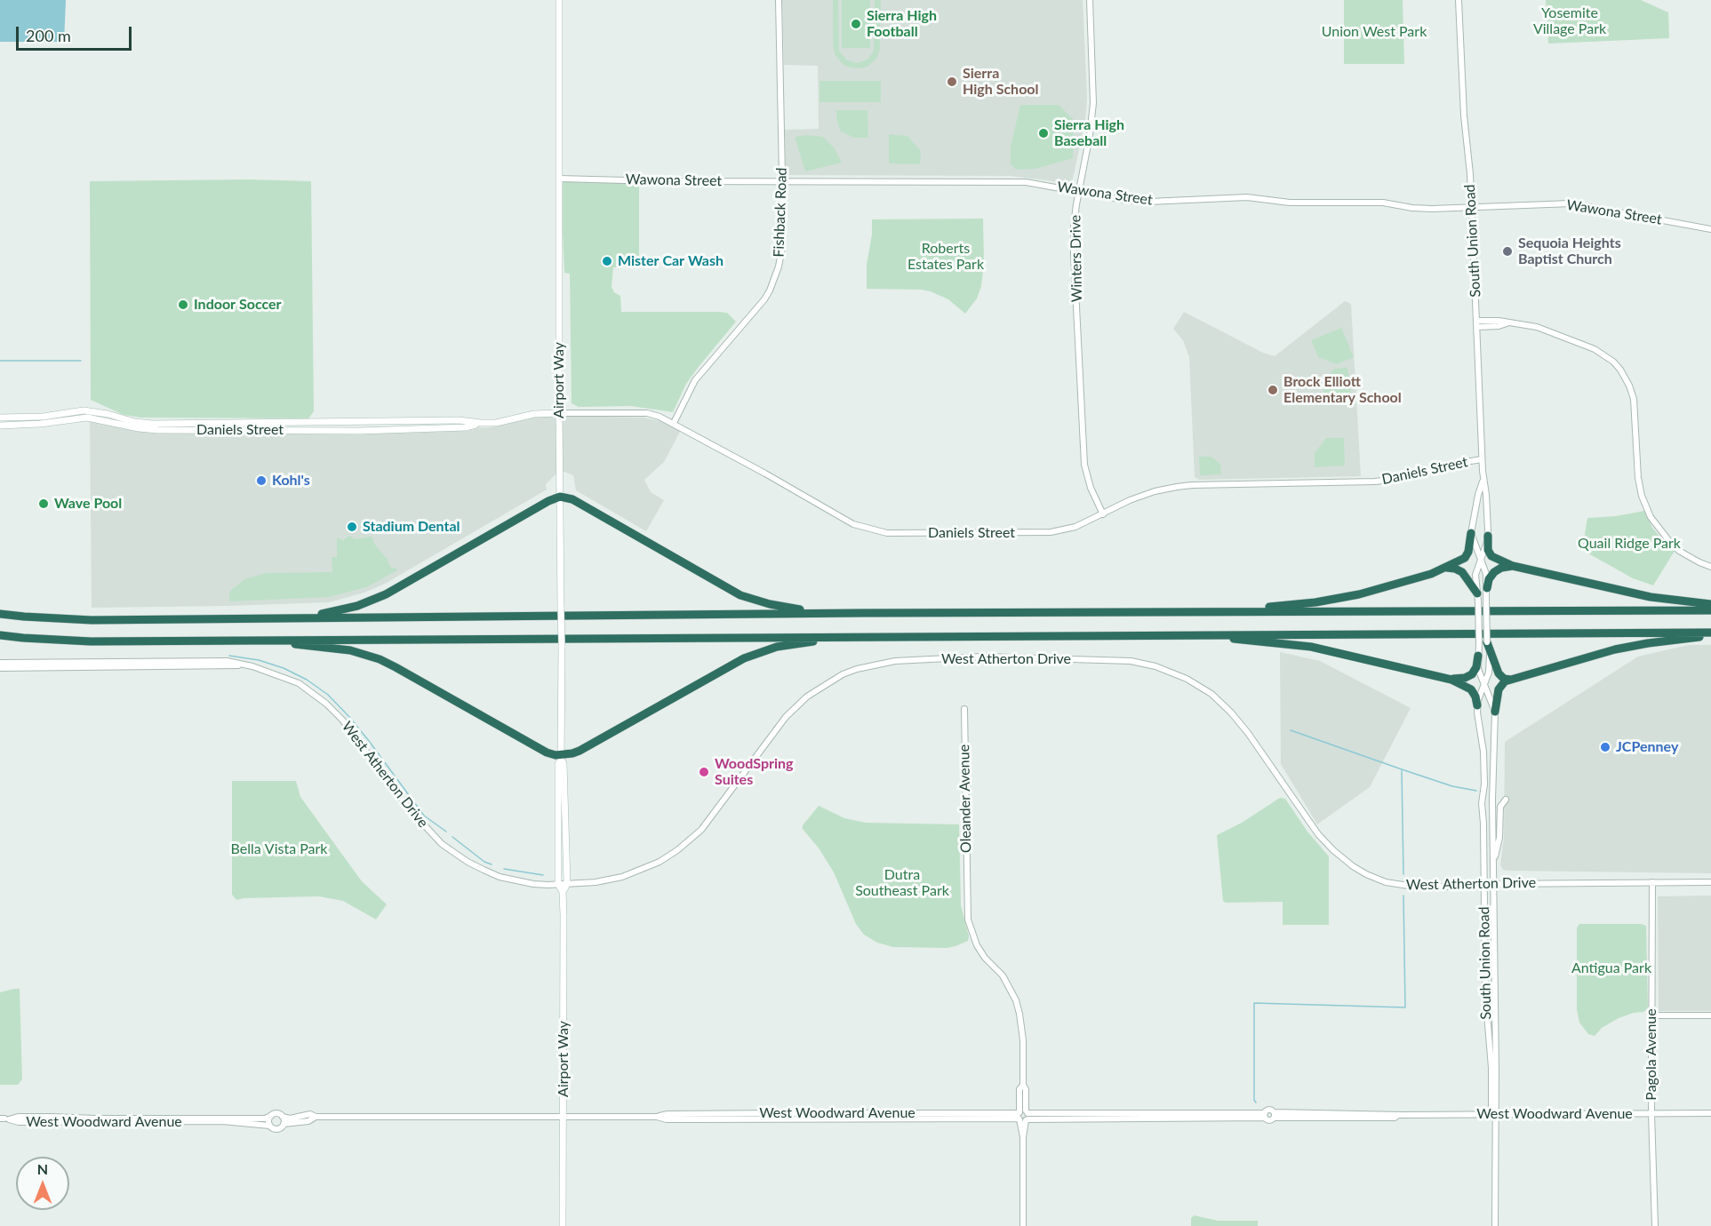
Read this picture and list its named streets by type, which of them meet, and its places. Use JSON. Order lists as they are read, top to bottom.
{
  "streets": {
    "main road": ["Airport Way", "Daniels Street"],
    "street": [
      "Wawona Street",
      "Fishback Road",
      "South Union Road",
      "Winters Drive",
      "West Atherton Drive",
      "Oleander Avenue",
      "Pagola Avenue",
      "West Woodward Avenue"
    ]
  },
  "crossings": [
    ["Wawona Street", "Fishback Road"],
    ["Wawona Street", "South Union Road"],
    ["Wawona Street", "Winters Drive"],
    ["Wawona Street", "Airport Way"],
    ["Fishback Road", "Daniels Street"],
    ["South Union Road", "Daniels Street"],
    ["South Union Road", "West Atherton Drive"],
    ["South Union Road", "West Woodward Avenue"],
    ["Winters Drive", "Daniels Street"],
    ["Airport Way", "Daniels Street"],
    ["Airport Way", "West Atherton Drive"],
    ["Airport Way", "West Woodward Avenue"],
    ["West Atherton Drive", "Pagola Avenue"],
    ["Oleander Avenue", "West Woodward Avenue"],
    ["Pagola Avenue", "West Woodward Avenue"]
  ],
  "parks": [
    "Yosemite Village Park",
    "Union West Park",
    "Roberts Estates Park",
    "Quail Ridge Park",
    "Bella Vista Park",
    "Dutra Southeast Park",
    "Antigua Park"
  ],
  "places": [
    "Sierra High Football",
    "Sierra High School",
    "Sierra High Baseball",
    "Sequoia Heights Baptist Church",
    "Mister Car Wash",
    "Indoor Soccer",
    "Brock Elliott Elementary School",
    "Kohl's",
    "Wave Pool",
    "Stadium Dental",
    "JCPenney",
    "WoodSpring Suites"
  ],
  "scale_bar": "200 m",
  "north": "top"
}
